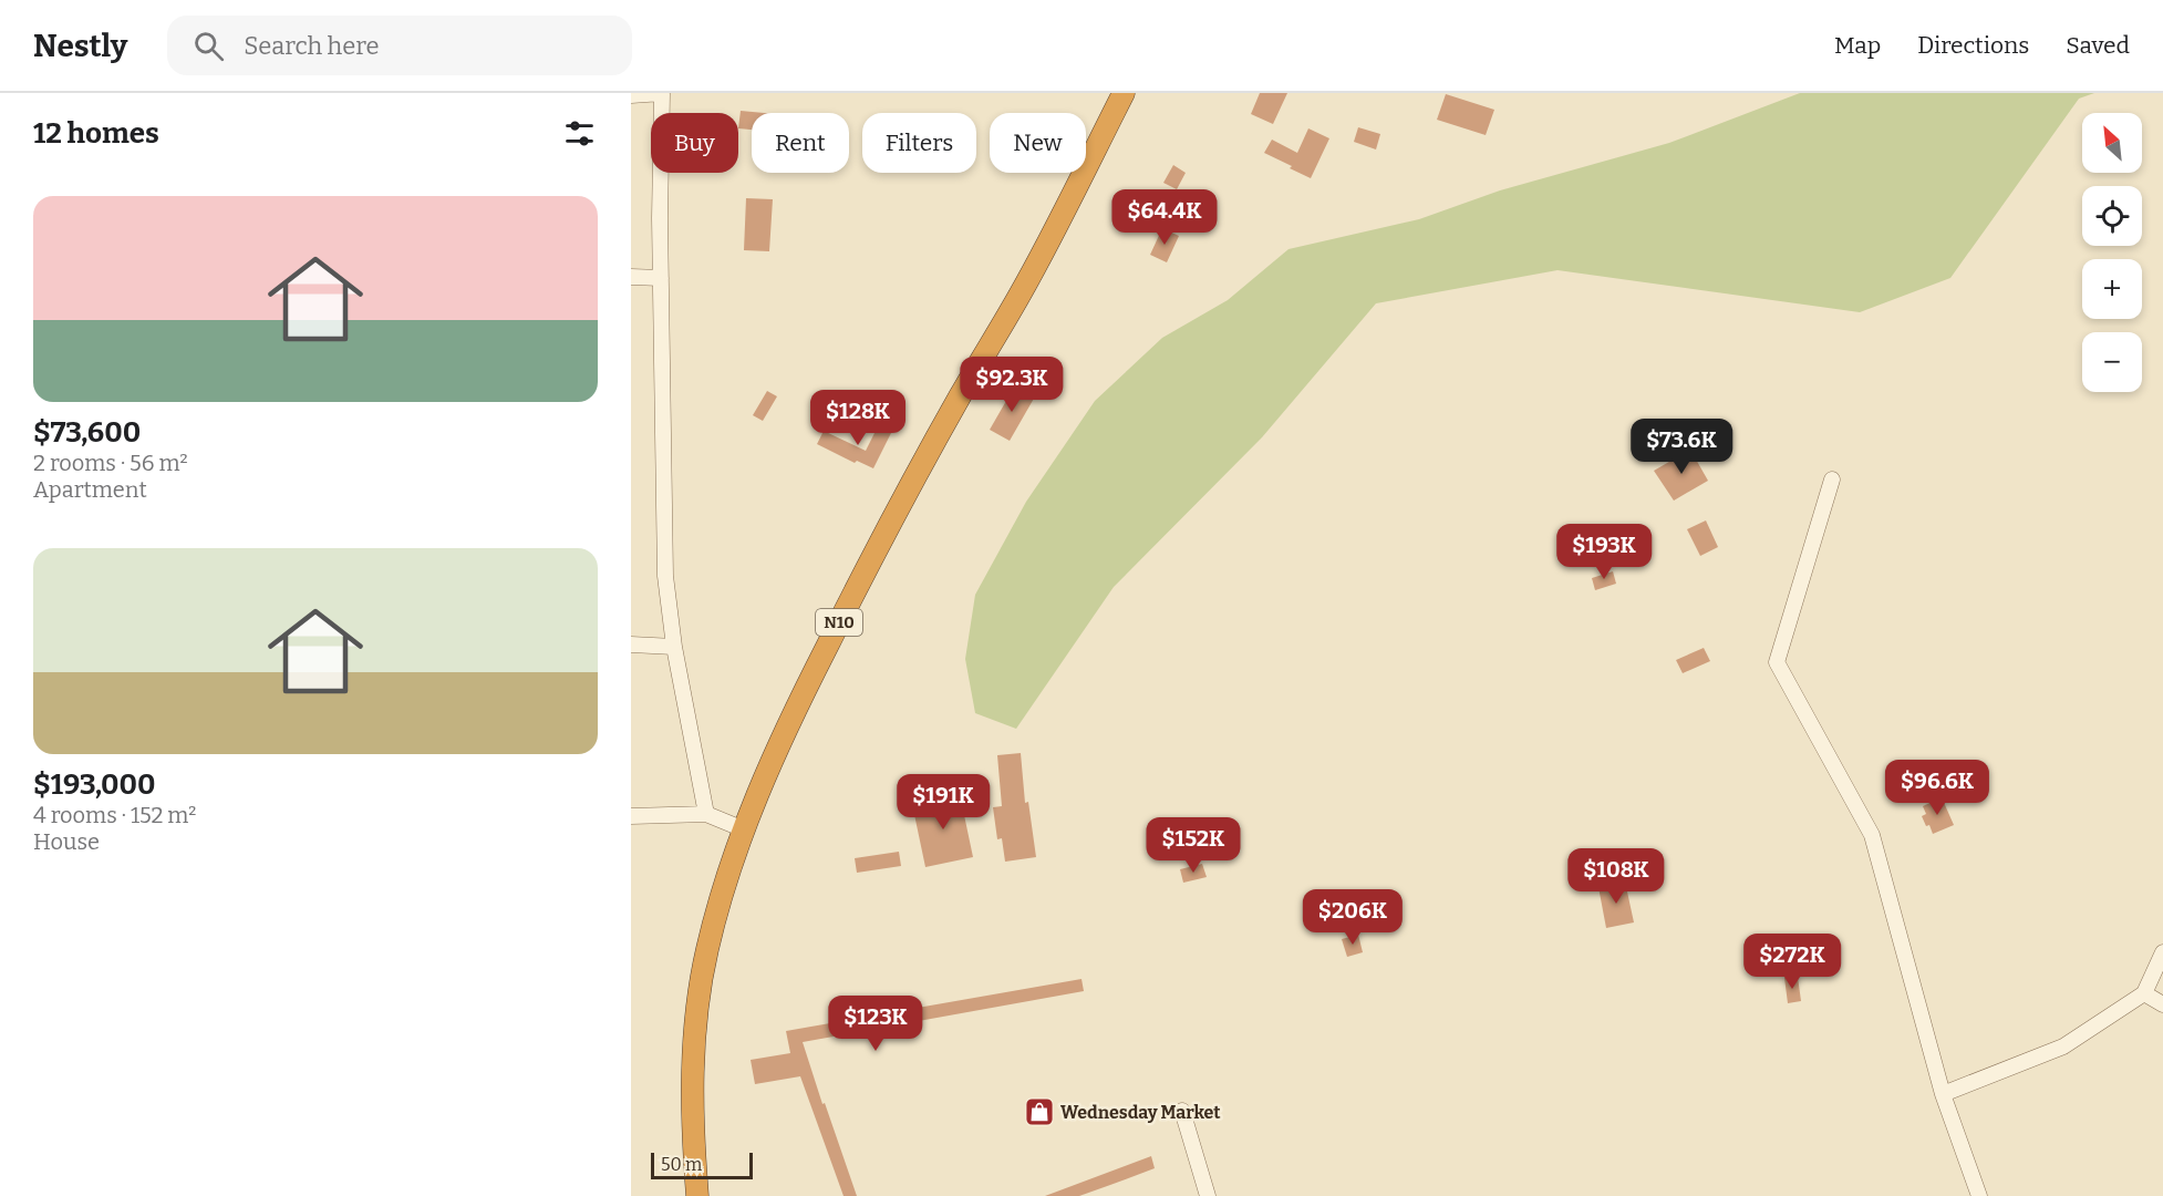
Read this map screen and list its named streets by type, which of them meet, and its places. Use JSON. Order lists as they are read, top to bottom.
{
  "streets": {
    "highway": ["N10"]
  },
  "places": {
    "shop": ["Wednesday Market"]
  },
  "scale_bar": "50 m",
  "north": "top left",
  "page": {
    "header": "Nestly",
    "search": "Search here",
    "nav": ["Map", "Directions", "Saved"],
    "heading": "12 homes",
    "map_buttons": ["+", "−"],
    "chip": [
      "Buy",
      "Rent",
      "Filters",
      "New"
    ],
    "list": [
      {
        "name": "$73,600",
        "note": "2 rooms · 56 m² · Apartment"
      },
      {
        "name": "$193,000",
        "note": "4 rooms · 152 m² · House"
      }
    ],
    "price": [
      "$64.4K",
      "$92.3K",
      "$128K",
      "$73.6K",
      "$193K",
      "$96.6K",
      "$191K",
      "$152K",
      "$108K",
      "$206K",
      "$272K",
      "$123K"
    ],
    "scale": "50 m"
  }
}
